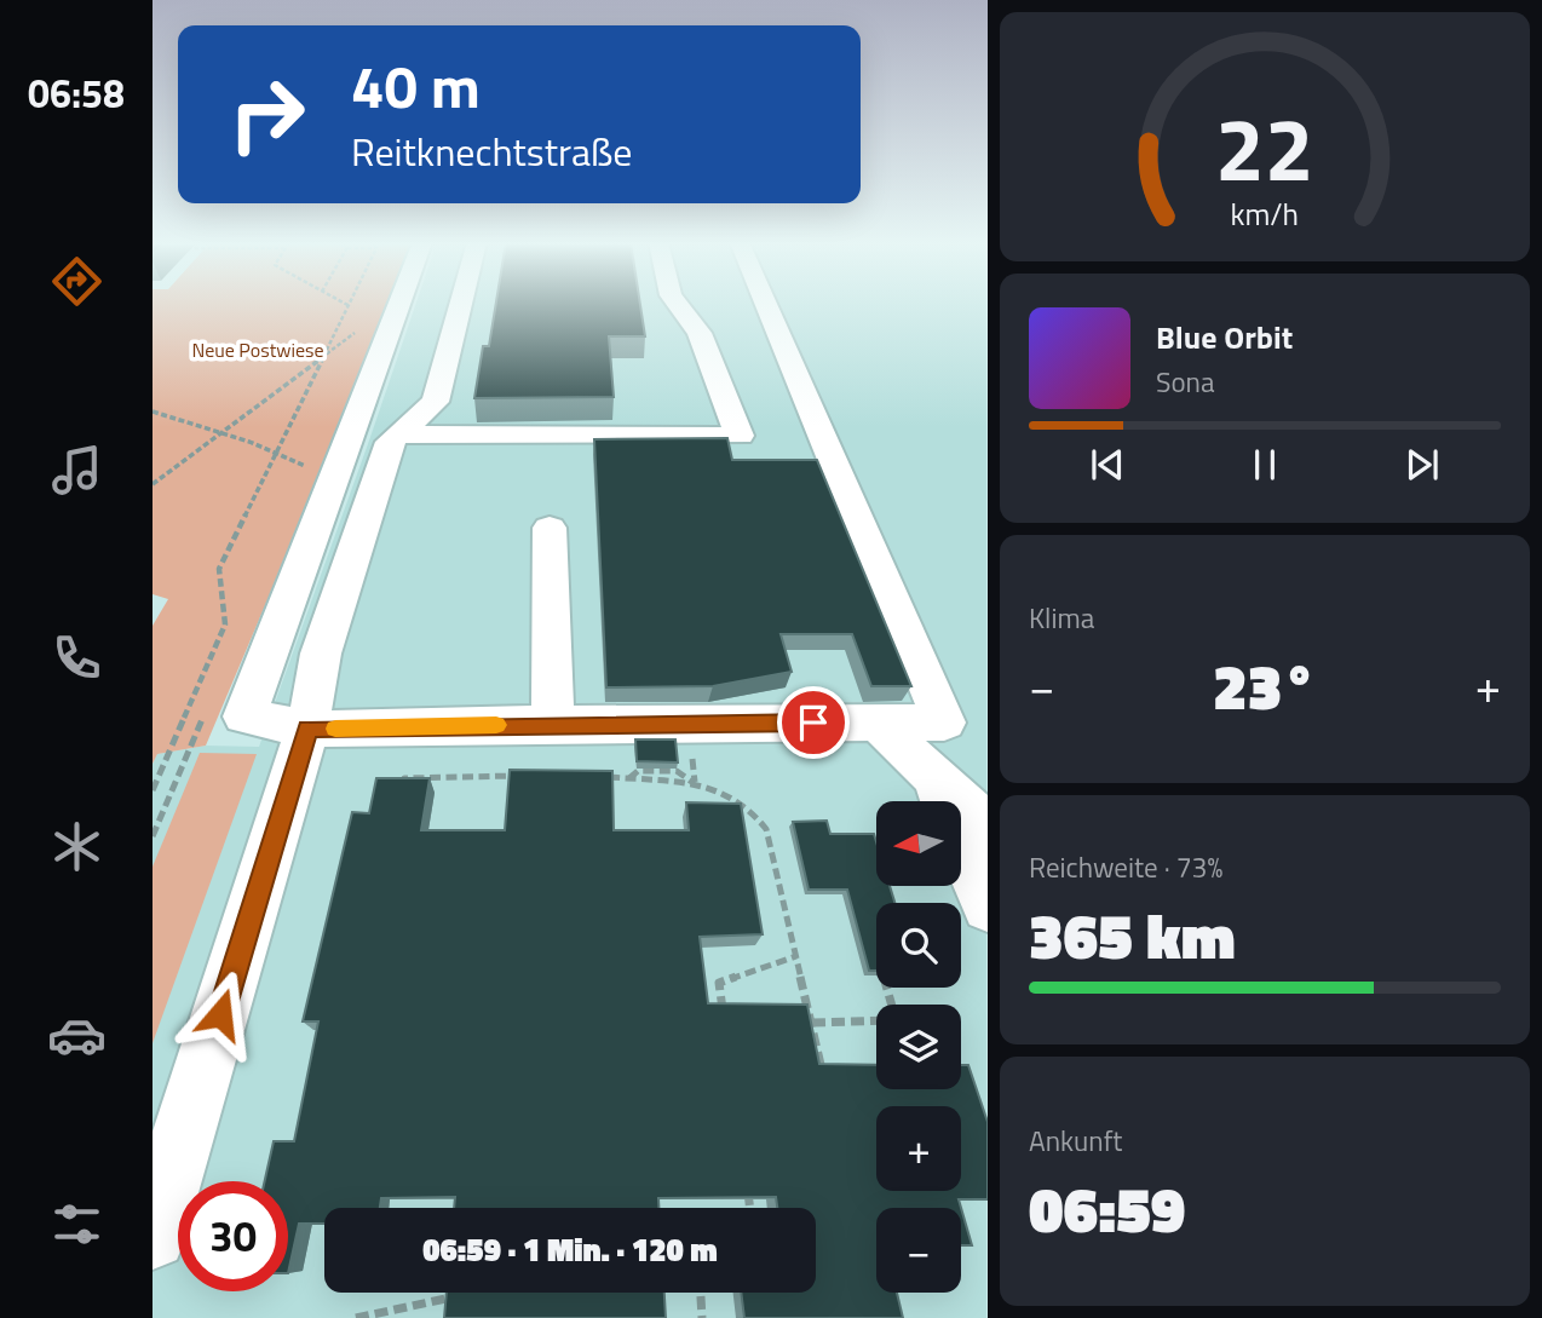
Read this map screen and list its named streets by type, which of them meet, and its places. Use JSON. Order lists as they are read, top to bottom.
{
  "parks": ["Neue Postwiese"],
  "north": "left",
  "page": {
    "tabs": "06:58",
    "turn": ["40 m", "Reitknechtstraße"],
    "song": ["Blue Orbit", "Sona"],
    "tile": [
      "Klima",
      ["Reichweite · 73%", "365 km"],
      ["Ankunft", "06:59"]
    ],
    "heat": ["−", "23°", "+"],
    "map_buttons": ["+", "−"],
    "limit": "30",
    "trip": "06:59 · 1 Min. · 120 m",
    "gauge": ["22", "km/h"]
  }
}
